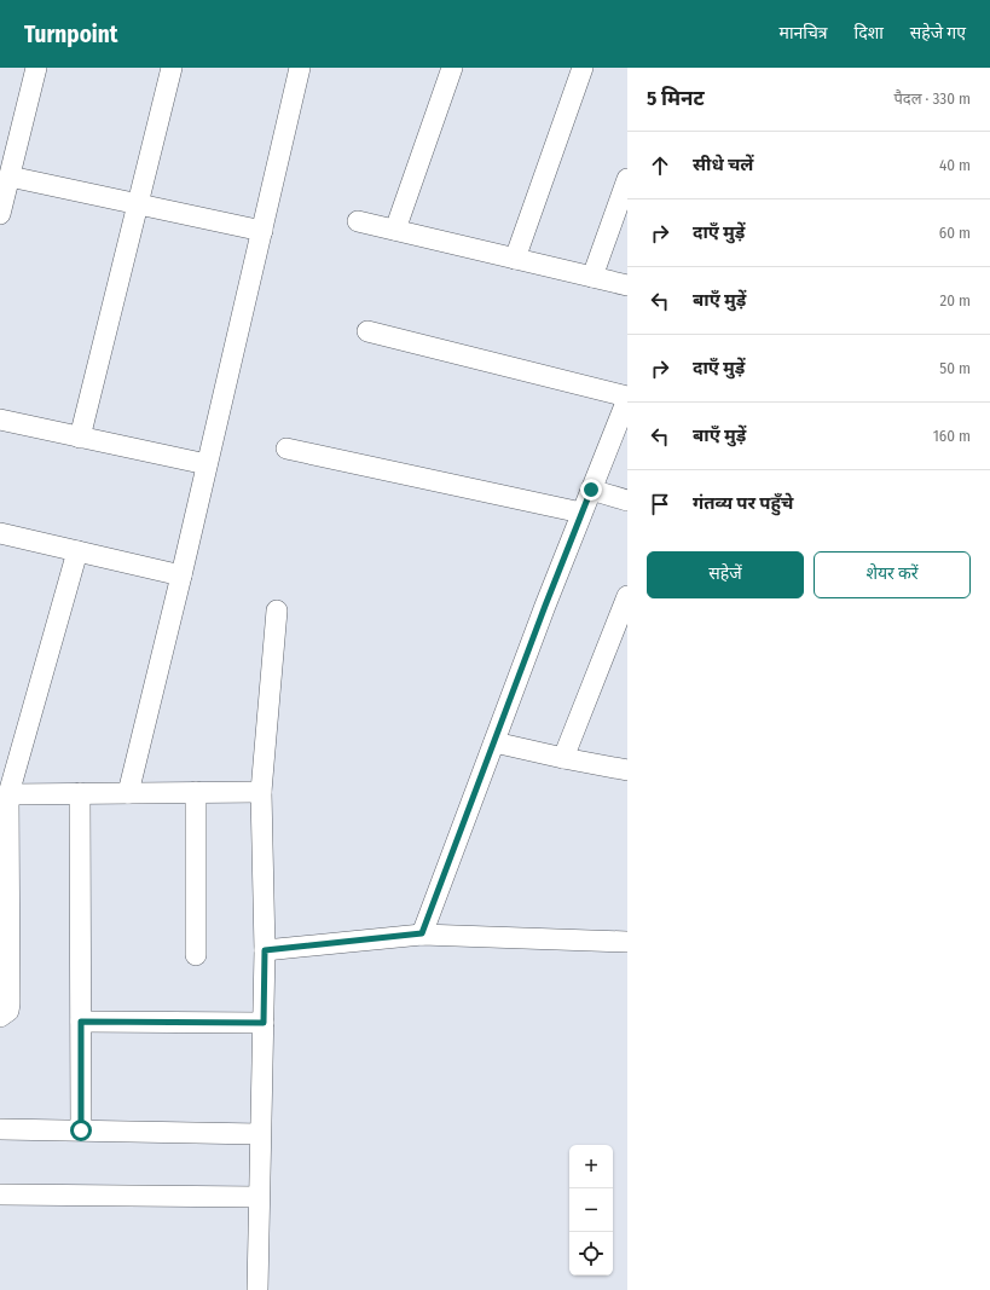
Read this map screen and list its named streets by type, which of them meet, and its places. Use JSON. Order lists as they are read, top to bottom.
{
  "page": {
    "header": "Turnpoint",
    "nav": ["मानचित्र", "दिशा", "सहेजे गए"],
    "heading": ["5 मिनट", "पैदल · 330 m"],
    "list": [
      ["सीधे चलें", "40 m"],
      ["दाएँ मुड़ें", "60 m"],
      ["बाएँ मुड़ें", "20 m"],
      ["दाएँ मुड़ें", "50 m"],
      ["बाएँ मुड़ें", "160 m"],
      "गंतव्य पर पहुँचे"
    ],
    "buttons": ["सहेजें", "शेयर करें"],
    "map_buttons": ["+", "−"]
  }
}
